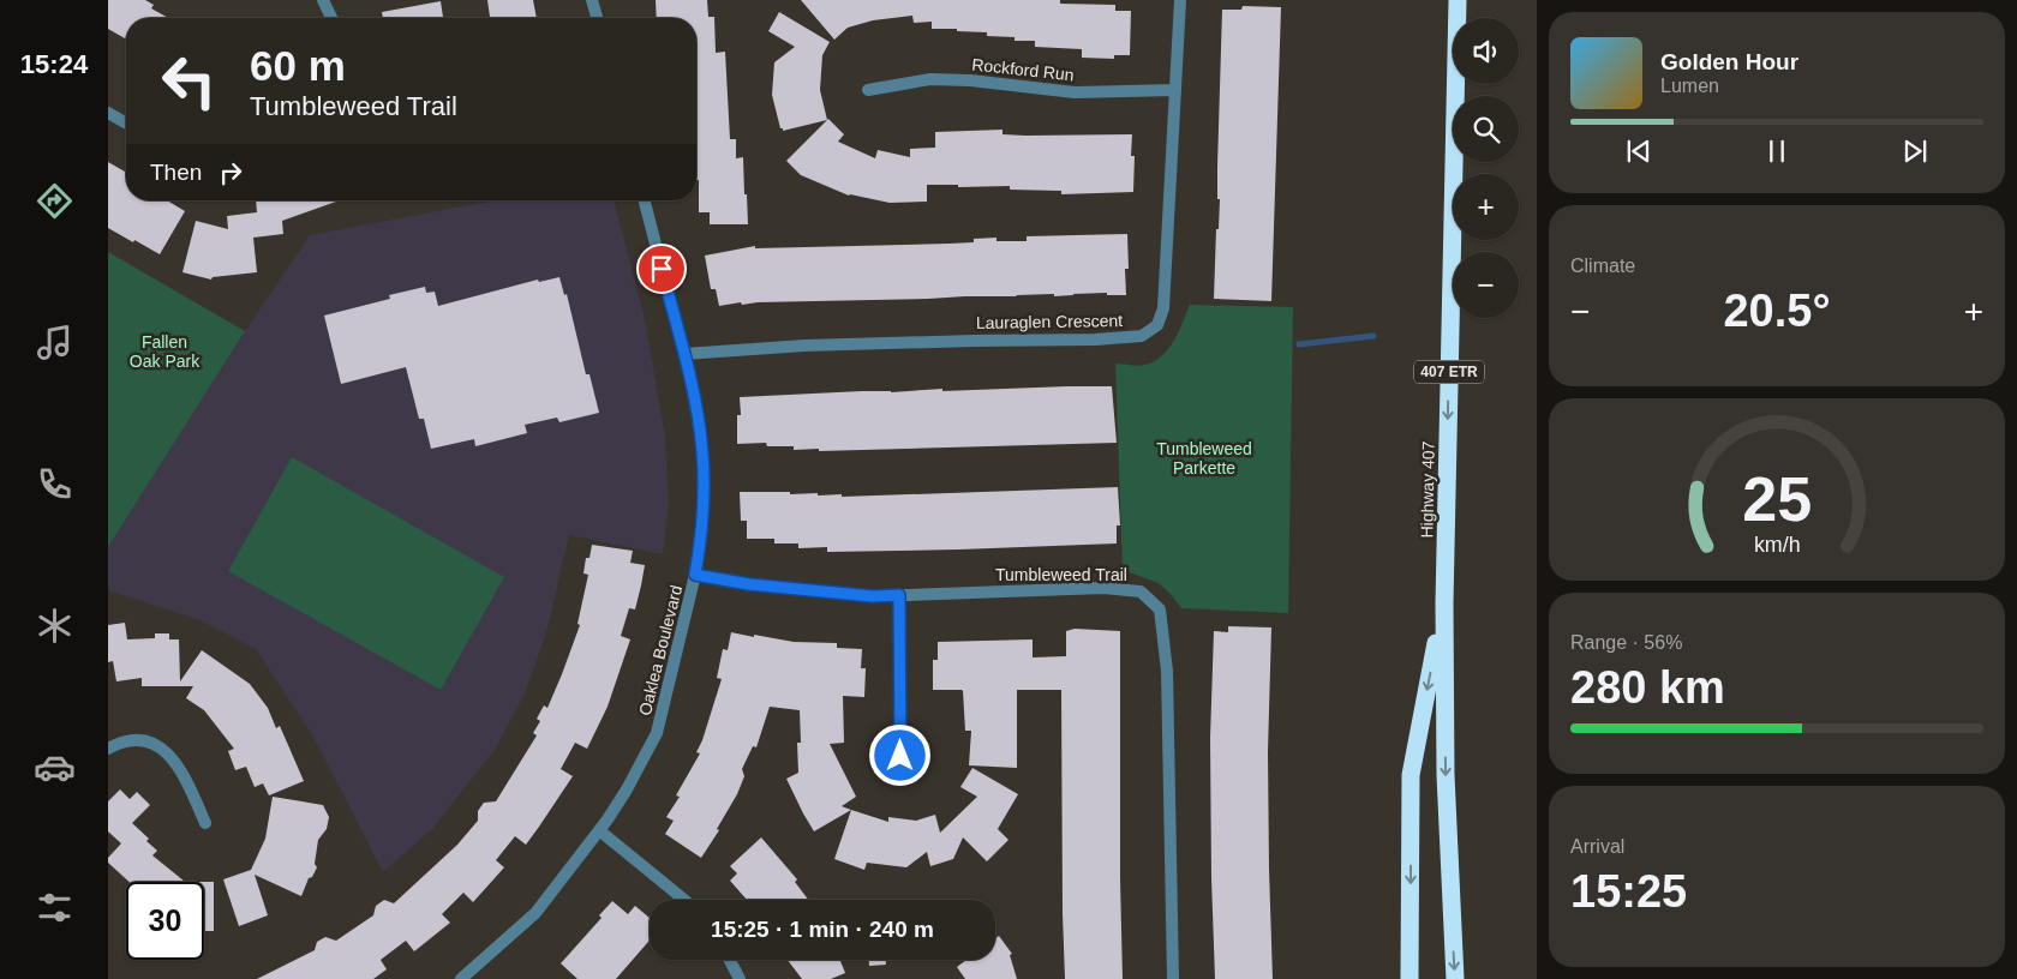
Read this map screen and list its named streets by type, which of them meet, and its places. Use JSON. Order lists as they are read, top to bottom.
{
  "streets": {
    "highway": ["407 ETR", "Highway 407"],
    "street": [
      "Rockford Run",
      "Lauraglen Crescent",
      "Tumbleweed Trail",
      "Oaklea Boulevard"
    ]
  },
  "crossings": [
    ["Rockford Run", "Lauraglen Crescent"],
    ["Lauraglen Crescent", "Oaklea Boulevard"],
    ["Tumbleweed Trail", "Oaklea Boulevard"]
  ],
  "parks": ["Fallen Oak Park", "Tumbleweed Parkette"],
  "page": {
    "tabs": "15:24",
    "map_buttons": ["+", "−"],
    "turn": ["60 m", "Tumbleweed Trail"],
    "song": ["Golden Hour", "Lumen"],
    "then": "Then",
    "tile": [
      "Climate",
      ["Range · 56%", "280 km"],
      ["Arrival", "15:25"]
    ],
    "heat": ["−", "20.5°", "+"],
    "limit": "30",
    "trip": "15:25 · 1 min · 240 m",
    "gauge": ["25", "km/h"]
  }
}
